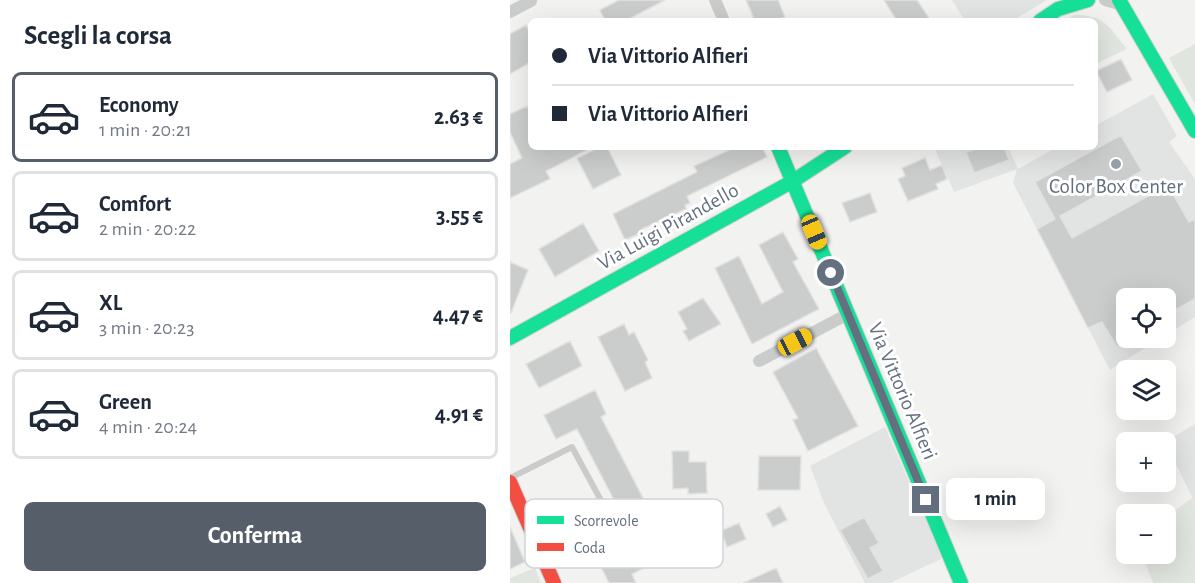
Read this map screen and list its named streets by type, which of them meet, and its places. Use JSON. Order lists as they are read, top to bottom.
{
  "streets": {
    "street": ["Via Luigi Pirandello", "Via Vittorio Alfieri"]
  },
  "crossings": [
    ["Via Luigi Pirandello", "Via Vittorio Alfieri"]
  ],
  "places": ["Color Box Center"],
  "legend": ["Scorrevole", "Coda"],
  "page": {
    "heading": "Scegli la corsa",
    "banner": ["Via Vittorio Alfieri", "Via Vittorio Alfieri"],
    "list": [
      {
        "name": "Economy",
        "note": "1 min · 20:21",
        "value": "2.63 €"
      },
      {
        "name": "Comfort",
        "note": "2 min · 20:22",
        "value": "3.55 €"
      },
      {
        "name": "XL",
        "note": "3 min · 20:23",
        "value": "4.47 €"
      },
      {
        "name": "Green",
        "note": "4 min · 20:24",
        "value": "4.91 €"
      }
    ],
    "map_buttons": ["+", "−"],
    "bubble": "1 min",
    "buttons": "Conferma"
  }
}
